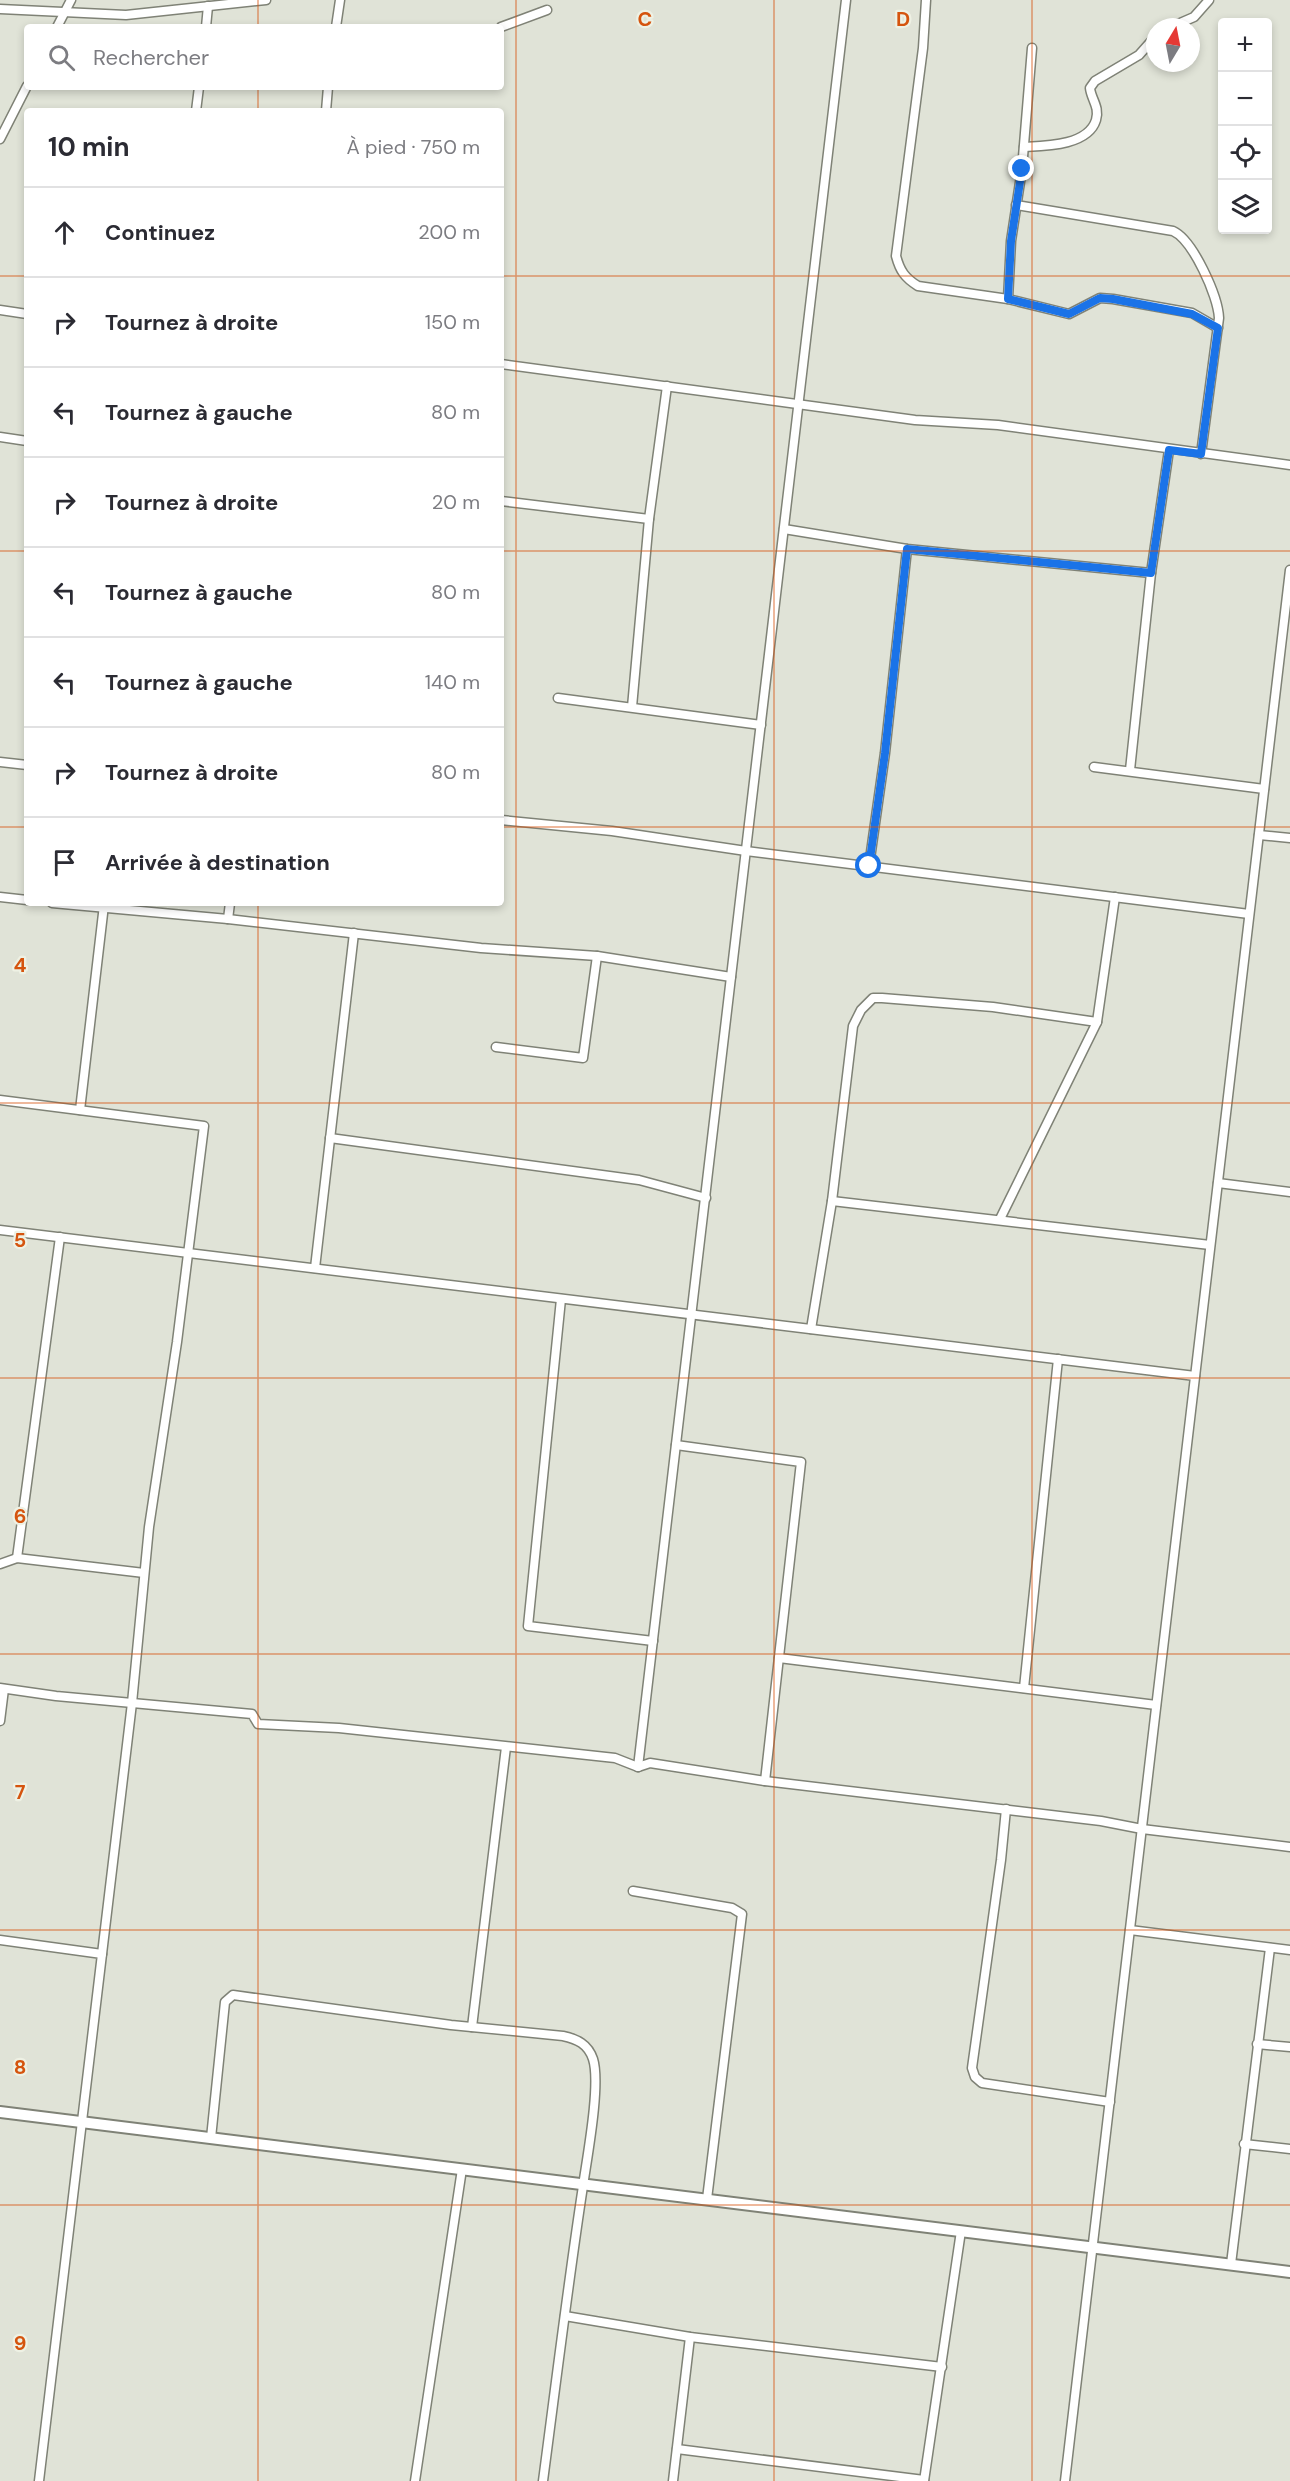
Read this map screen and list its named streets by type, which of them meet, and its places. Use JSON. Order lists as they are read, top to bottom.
{
  "north": "top",
  "page": {
    "map_buttons": ["+", "−"],
    "search": "Rechercher",
    "heading": ["10 min", "À pied · 750 m"],
    "list": [
      ["Continuez", "200 m"],
      ["Tournez à droite", "150 m"],
      ["Tournez à gauche", "80 m"],
      ["Tournez à droite", "20 m"],
      ["Tournez à gauche", "80 m"],
      ["Tournez à gauche", "140 m"],
      ["Tournez à droite", "80 m"],
      "Arrivée à destination"
    ]
  },
  "grid": {
    "columns": ["C", "D"],
    "rows": [
      "4",
      "5",
      "6",
      "7",
      "8",
      "9"
    ]
  }
}
